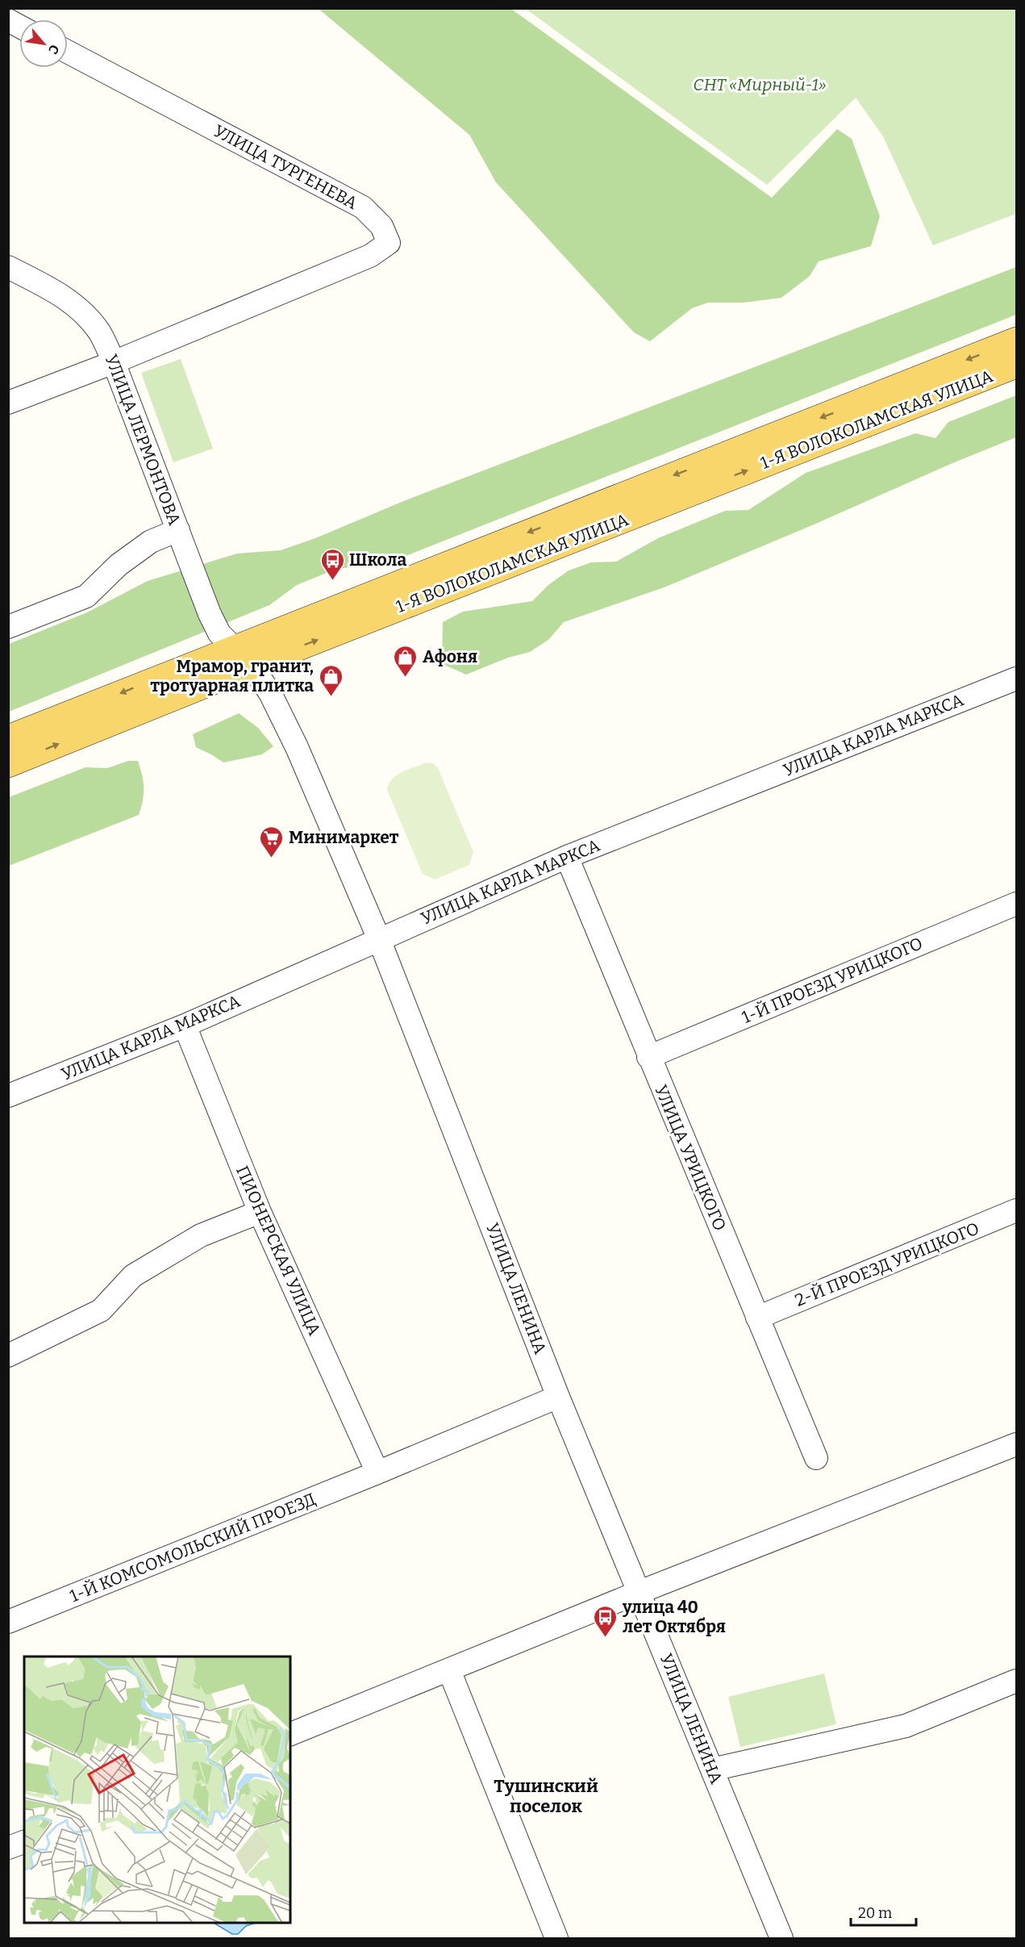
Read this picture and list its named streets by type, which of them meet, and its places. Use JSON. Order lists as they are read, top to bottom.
{
  "streets": {
    "main road": ["1-Я ВОЛОКОЛАМСКАЯ УЛИЦА"],
    "street": [
      "УЛИЦА ТУРГЕНЕВА",
      "УЛИЦА ЛЕРМОНТОВА",
      "УЛИЦА КАРЛА МАРКСА",
      "1-Й ПРОЕЗД УРИЦКОГО",
      "УЛИЦА УРИЦКОГО",
      "ПИОНЕРСКАЯ УЛИЦА",
      "2-Й ПРОЕЗД УРИЦКОГО",
      "УЛИЦА ЛЕНИНА",
      "1-Й КОМСОМОЛЬСКИЙ ПРОЕЗД"
    ]
  },
  "crossings": [
    ["УЛИЦА ТУРГЕНЕВА", "УЛИЦА ЛЕРМОНТОВА"],
    ["1-Я ВОЛОКОЛАМСКАЯ УЛИЦА", "УЛИЦА ЛЕРМОНТОВА"],
    ["1-Я ВОЛОКОЛАМСКАЯ УЛИЦА", "УЛИЦА ЛЕНИНА"],
    ["УЛИЦА ЛЕРМОНТОВА", "УЛИЦА ЛЕНИНА"],
    ["УЛИЦА КАРЛА МАРКСА", "УЛИЦА УРИЦКОГО"],
    ["УЛИЦА КАРЛА МАРКСА", "ПИОНЕРСКАЯ УЛИЦА"],
    ["УЛИЦА КАРЛА МАРКСА", "УЛИЦА ЛЕНИНА"],
    ["1-Й ПРОЕЗД УРИЦКОГО", "УЛИЦА УРИЦКОГО"],
    ["УЛИЦА УРИЦКОГО", "2-Й ПРОЕЗД УРИЦКОГО"],
    ["ПИОНЕРСКАЯ УЛИЦА", "1-Й КОМСОМОЛЬСКИЙ ПРОЕЗД"]
  ],
  "districts": ["Тушинский поселок"],
  "parks": ["СНТ «Мирный-1»"],
  "places": {
    "bus stop": ["Школа", "улица 40 лет Октября"],
    "shop": ["Афоня", "Мрамор, гранит, тротуарная плитка"],
    "supermarket": ["Минимаркет"]
  },
  "scale_bar": "20 m",
  "north": "bottom right"
}
